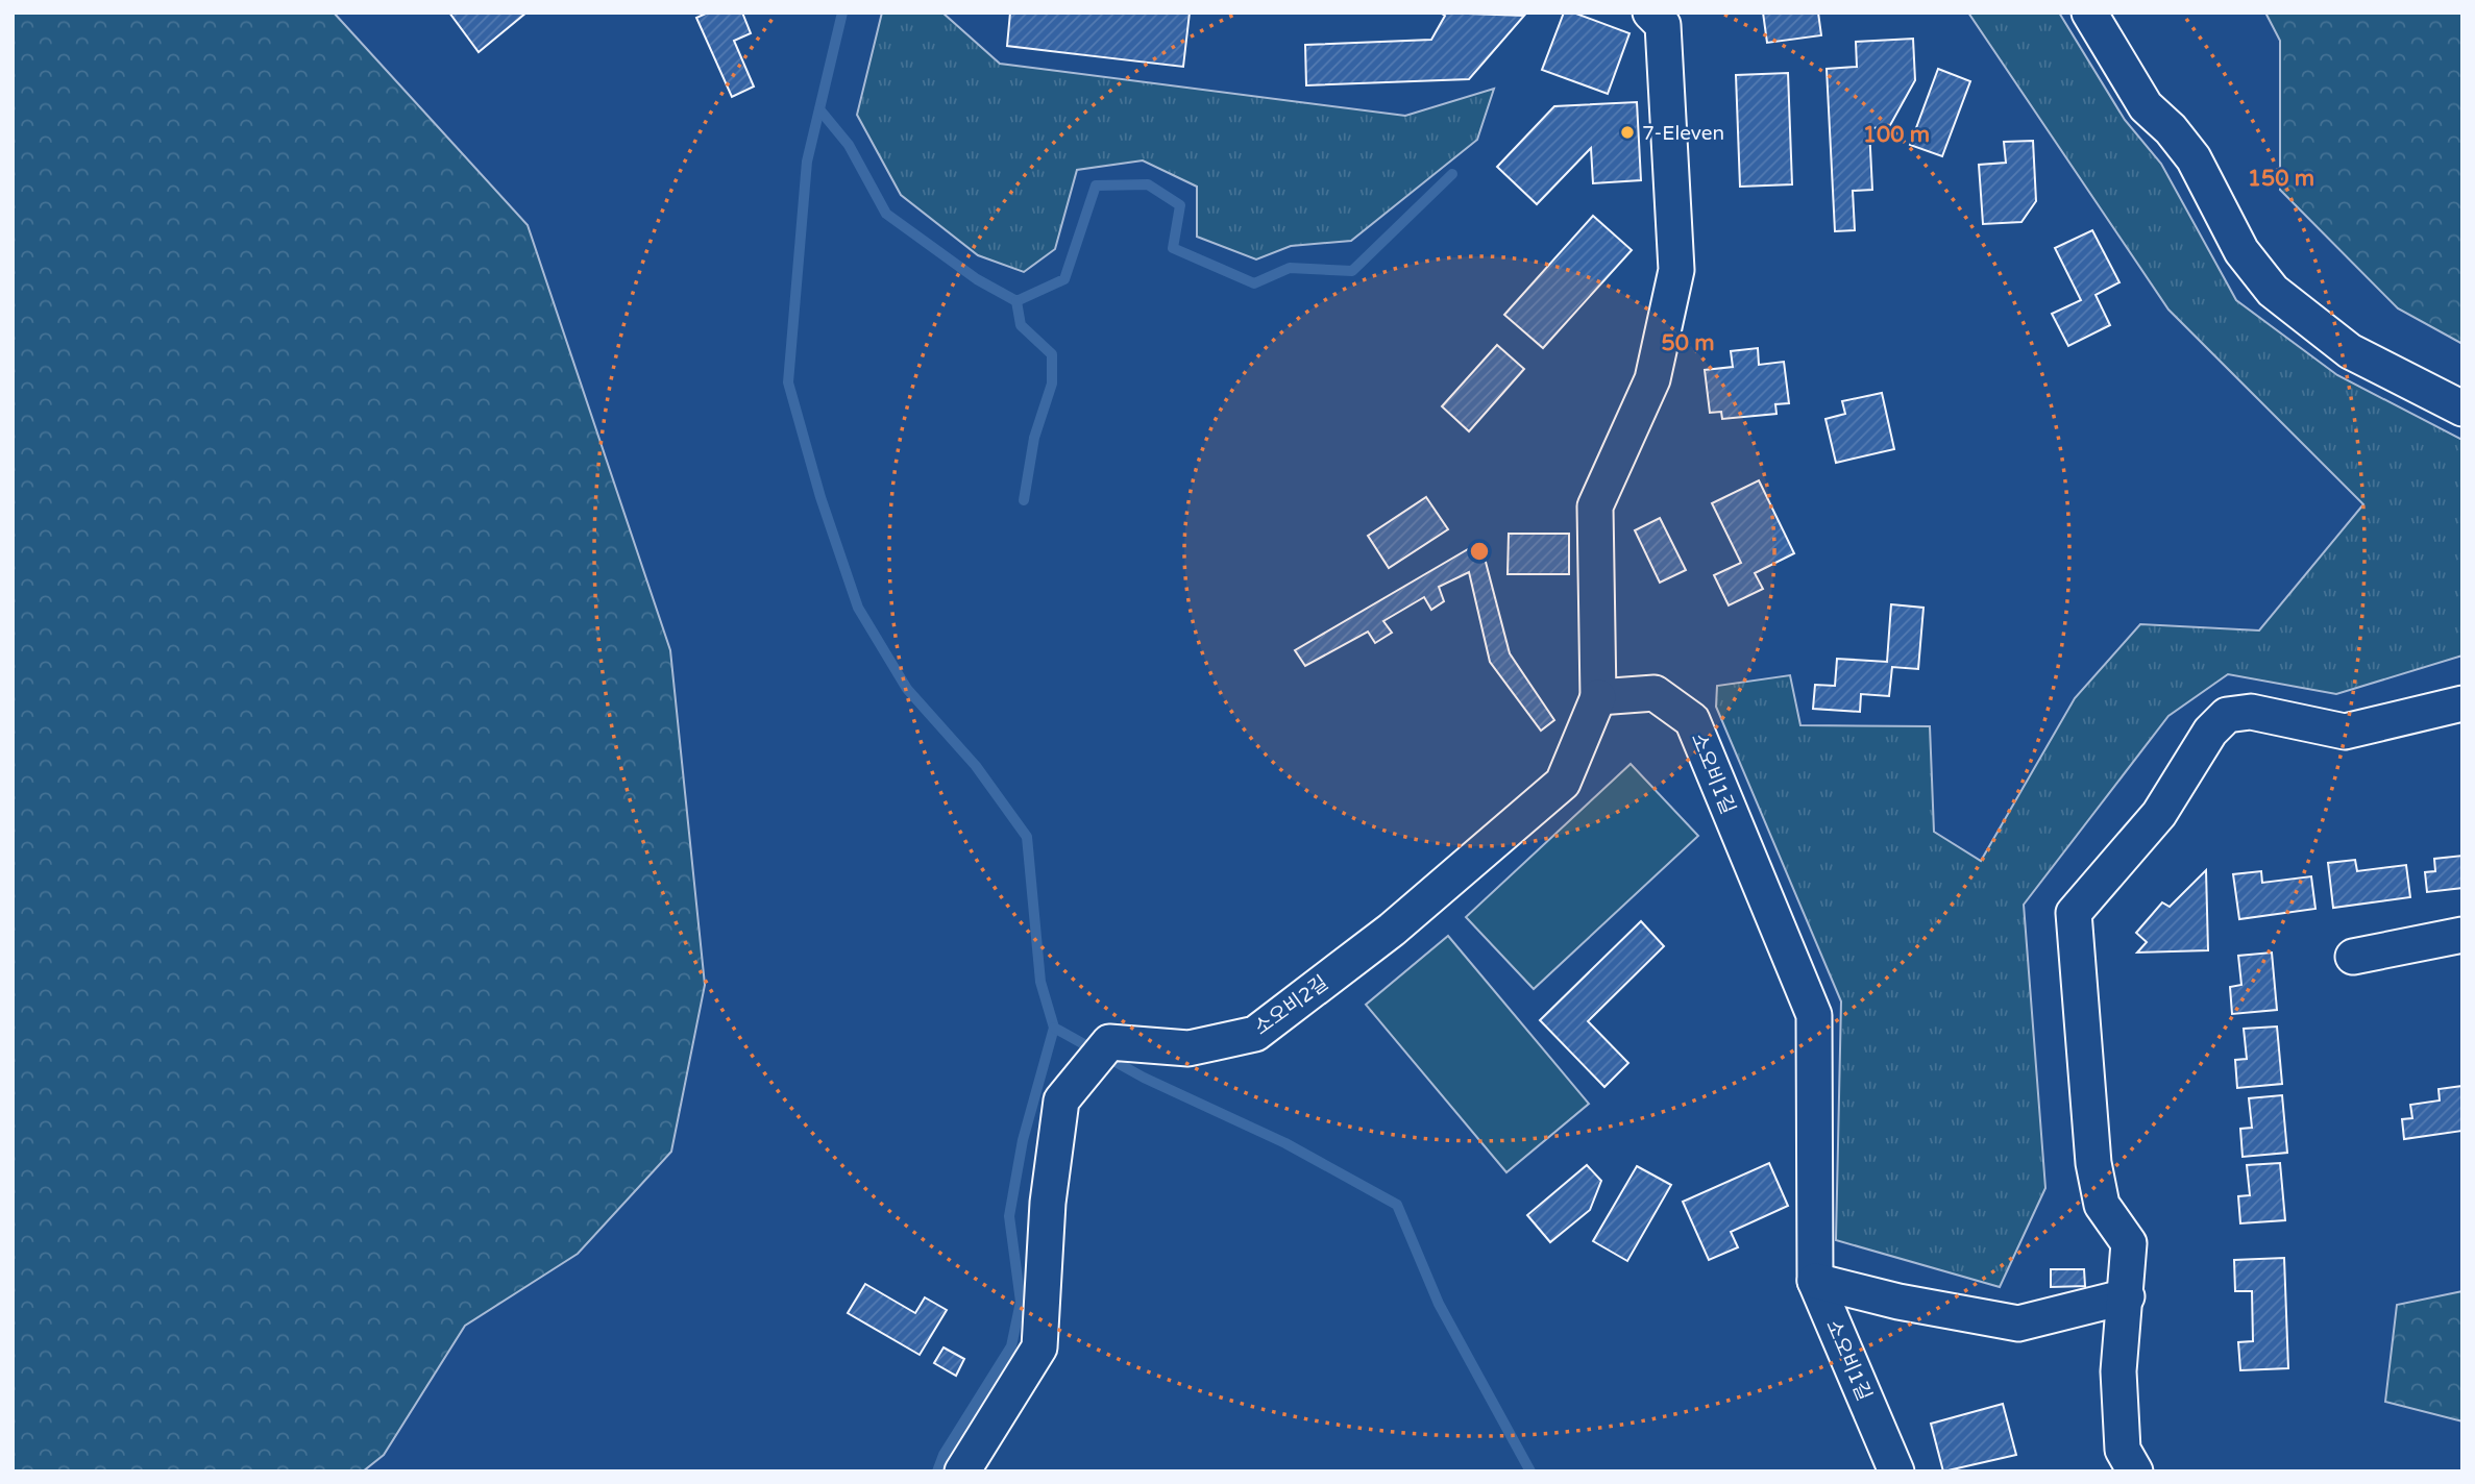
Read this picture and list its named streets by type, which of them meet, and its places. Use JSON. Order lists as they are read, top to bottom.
{
  "streets": {
    "street": ["소오비1길", "소오비2길"]
  },
  "crossings": [
    ["소오비1길", "소오비2길"]
  ],
  "places": ["7-Eleven"],
  "rings": ["100 m", "150 m", "50 m"]
}
